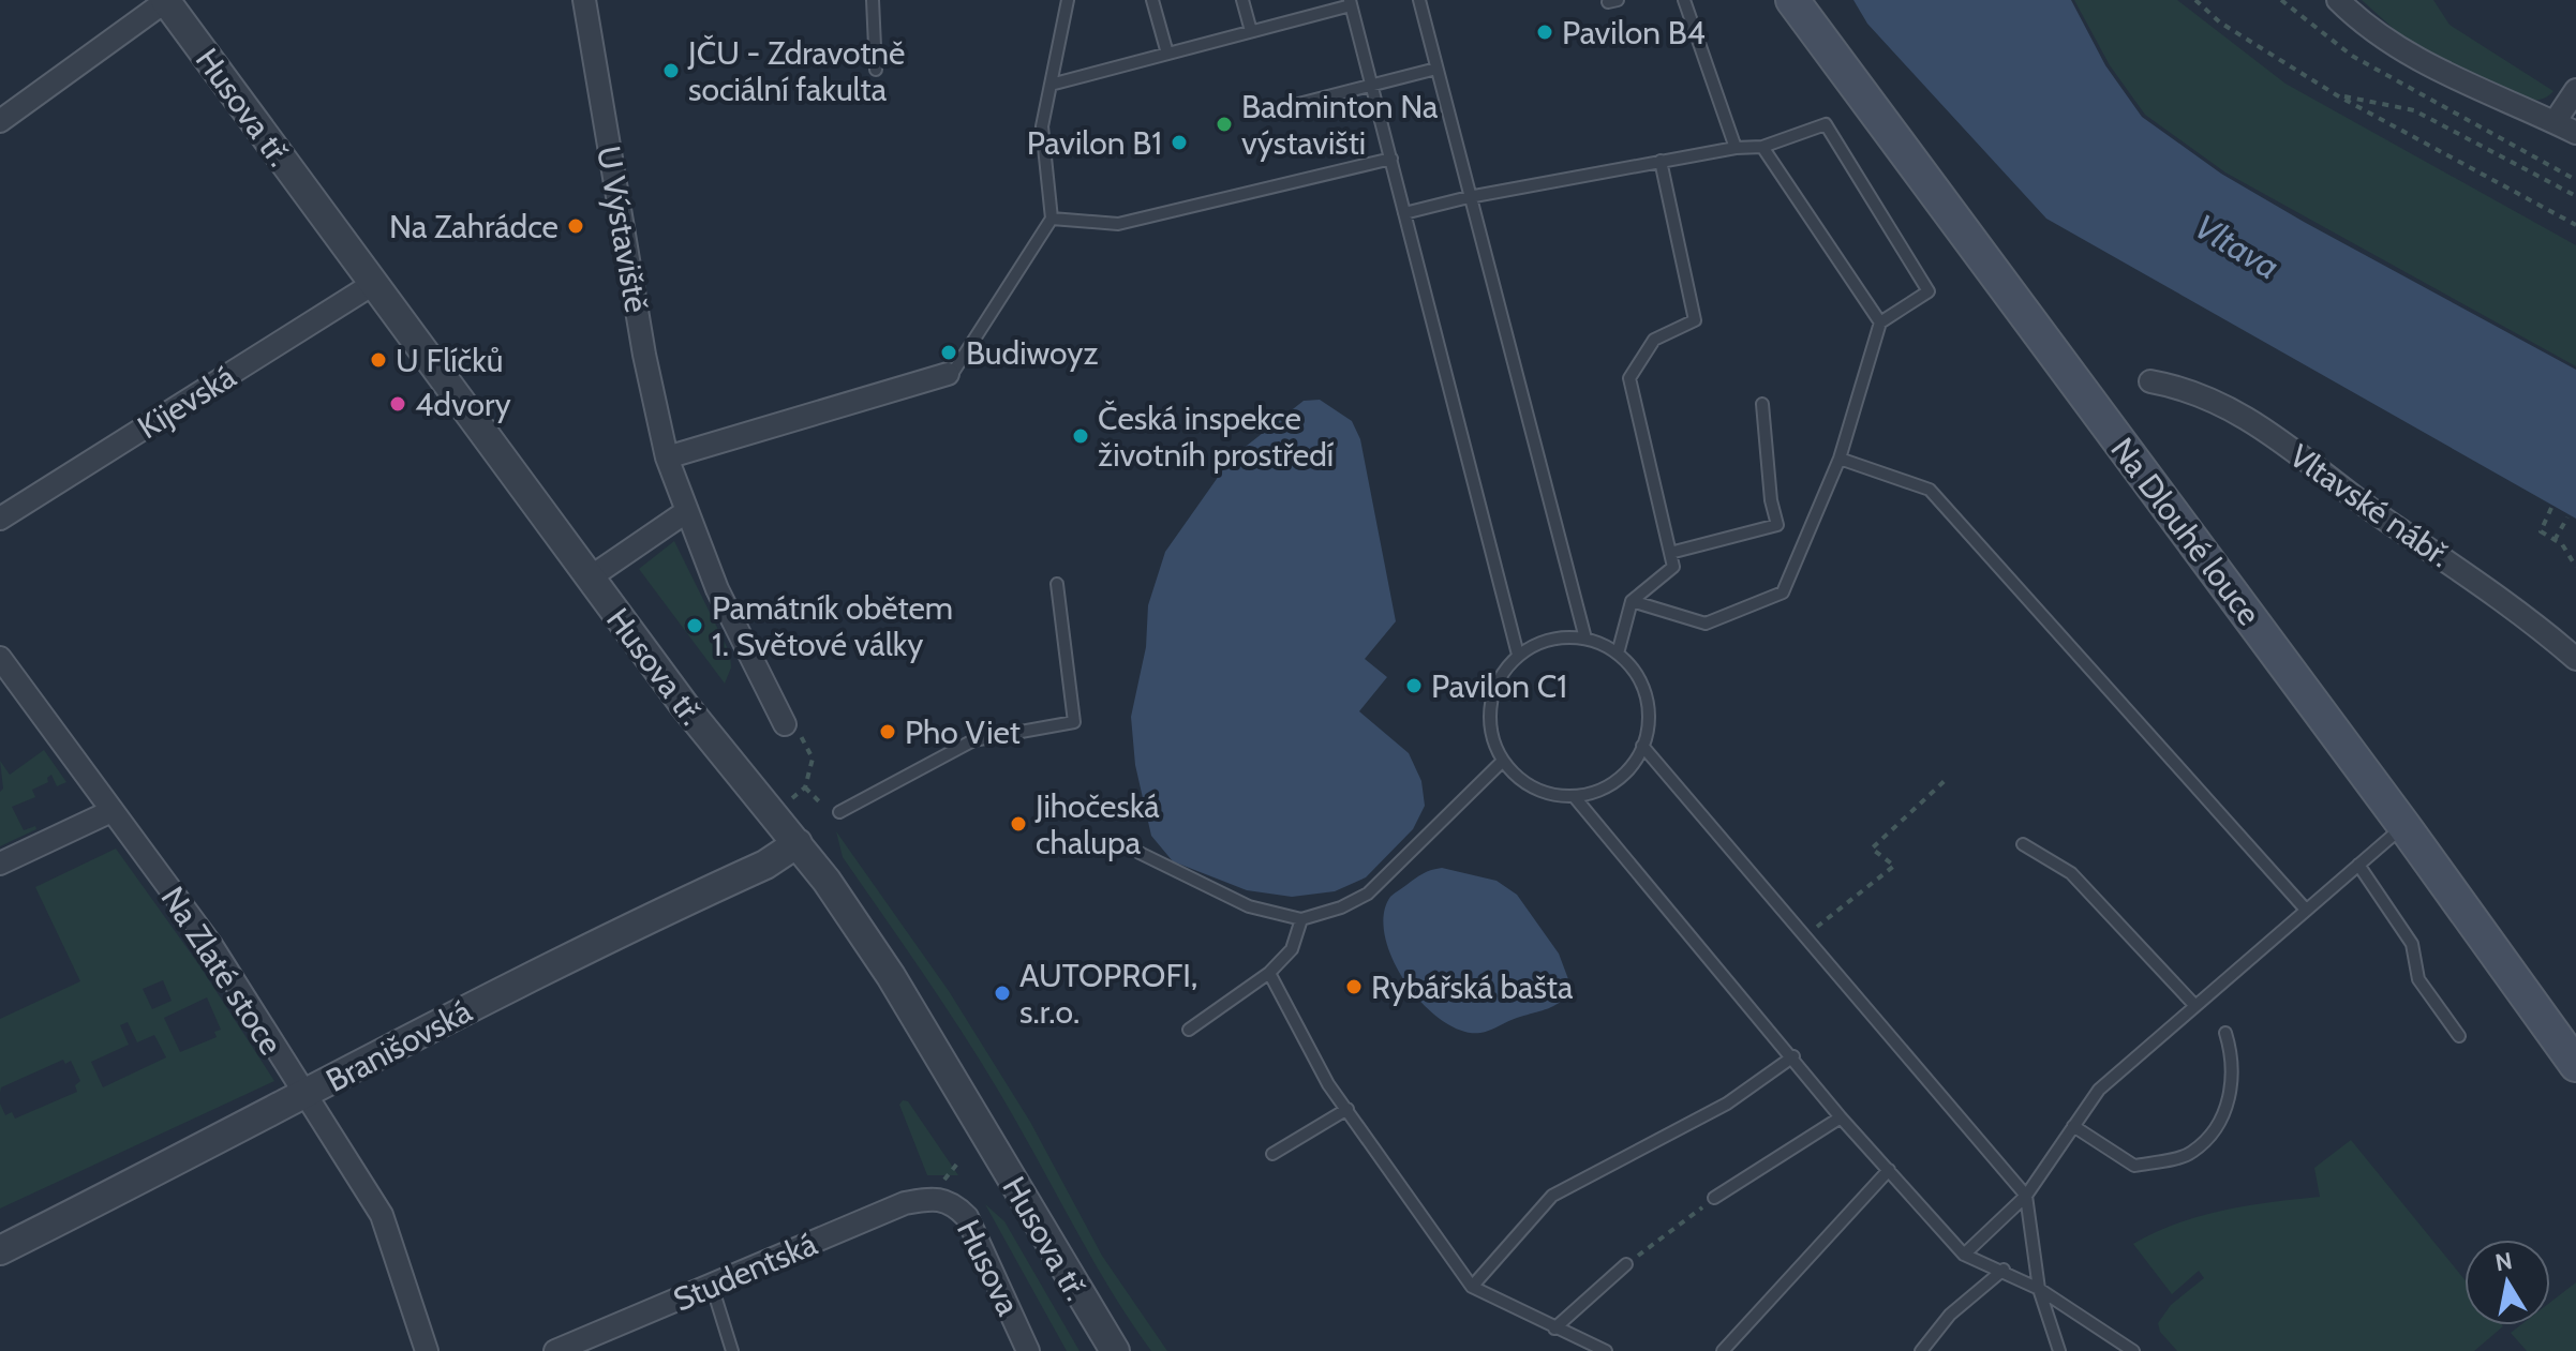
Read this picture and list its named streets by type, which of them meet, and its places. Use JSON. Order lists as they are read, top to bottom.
{
  "streets": {
    "main road": ["Na Dlouhé louce"],
    "street": [
      "Husova tř.",
      "U Výstaviště",
      "Kijevská",
      "Vltavské nábř.",
      "Na Zlaté stoce",
      "Branišovská",
      "Husova",
      "Studentská"
    ]
  },
  "crossings": [
    ["Husova tř.", "Kijevská"],
    ["Husova tř.", "Branišovská"],
    ["Na Zlaté stoce", "Branišovská"],
    ["Husova", "Studentská"]
  ],
  "water": ["Vltava"],
  "places": [
    "Pavilon B4",
    "JČU - Zdravotně sociální fakulta",
    "Badminton Na výstavišti",
    "Pavilon B1",
    "Na Zahrádce",
    "Budiwoyz",
    "U Flíčků",
    "4dvory",
    "Česká inspekce životníh prostředí",
    "Památník obětem 1. Světové války",
    "Pavilon C1",
    "Pho Viet",
    "Jihočeská chalupa",
    "Rybářská bašta",
    "AUTOPROFI, s.r.o."
  ],
  "north": "top"
}
